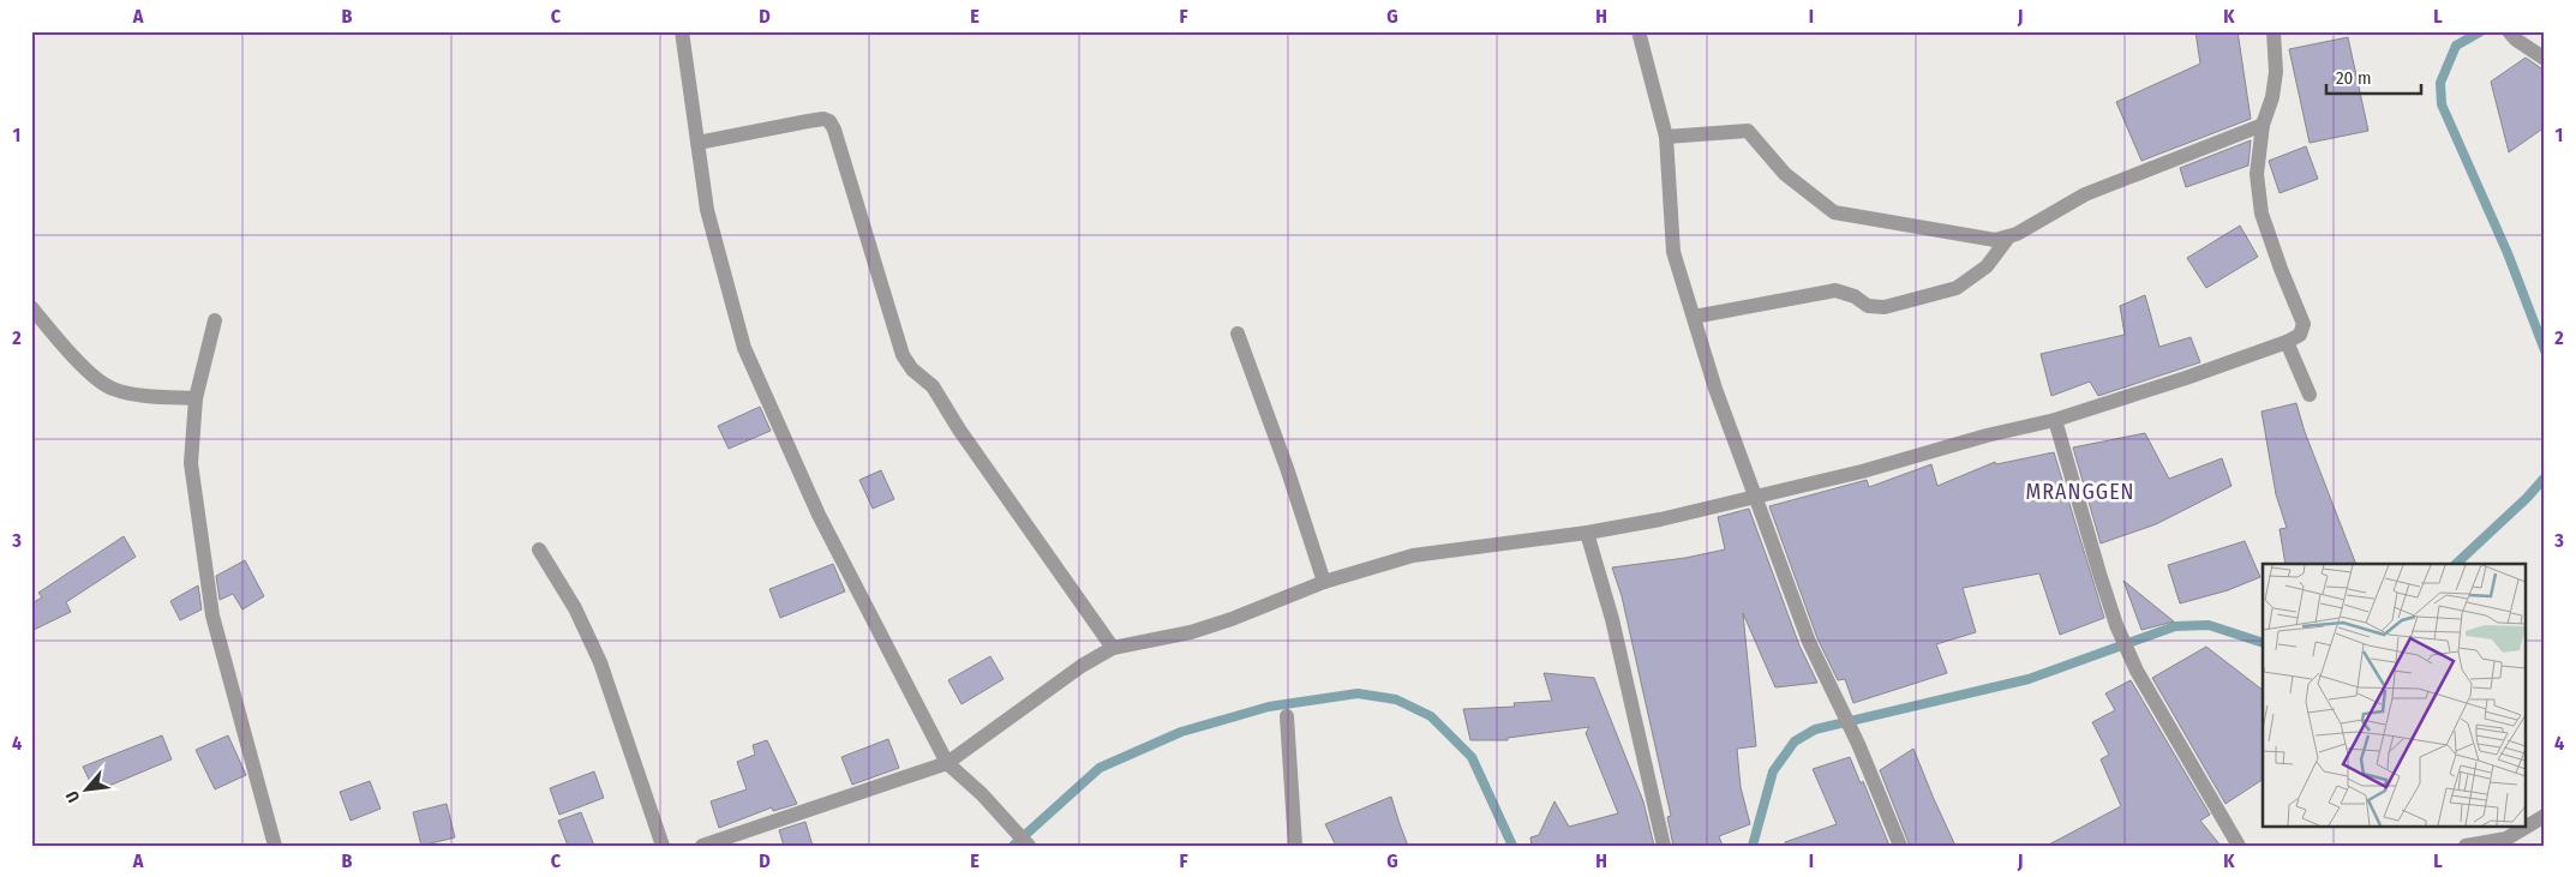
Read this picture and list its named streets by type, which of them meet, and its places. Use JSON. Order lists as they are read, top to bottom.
{
  "districts": ["MRANGGEN"],
  "scale_bar": "20 m",
  "north": "bottom left",
  "grid": {
    "columns": [
      "A",
      "B",
      "C",
      "D",
      "E",
      "F",
      "G",
      "H",
      "I",
      "J",
      "K",
      "L"
    ],
    "rows": [
      "1",
      "2",
      "3",
      "4"
    ]
  }
}
